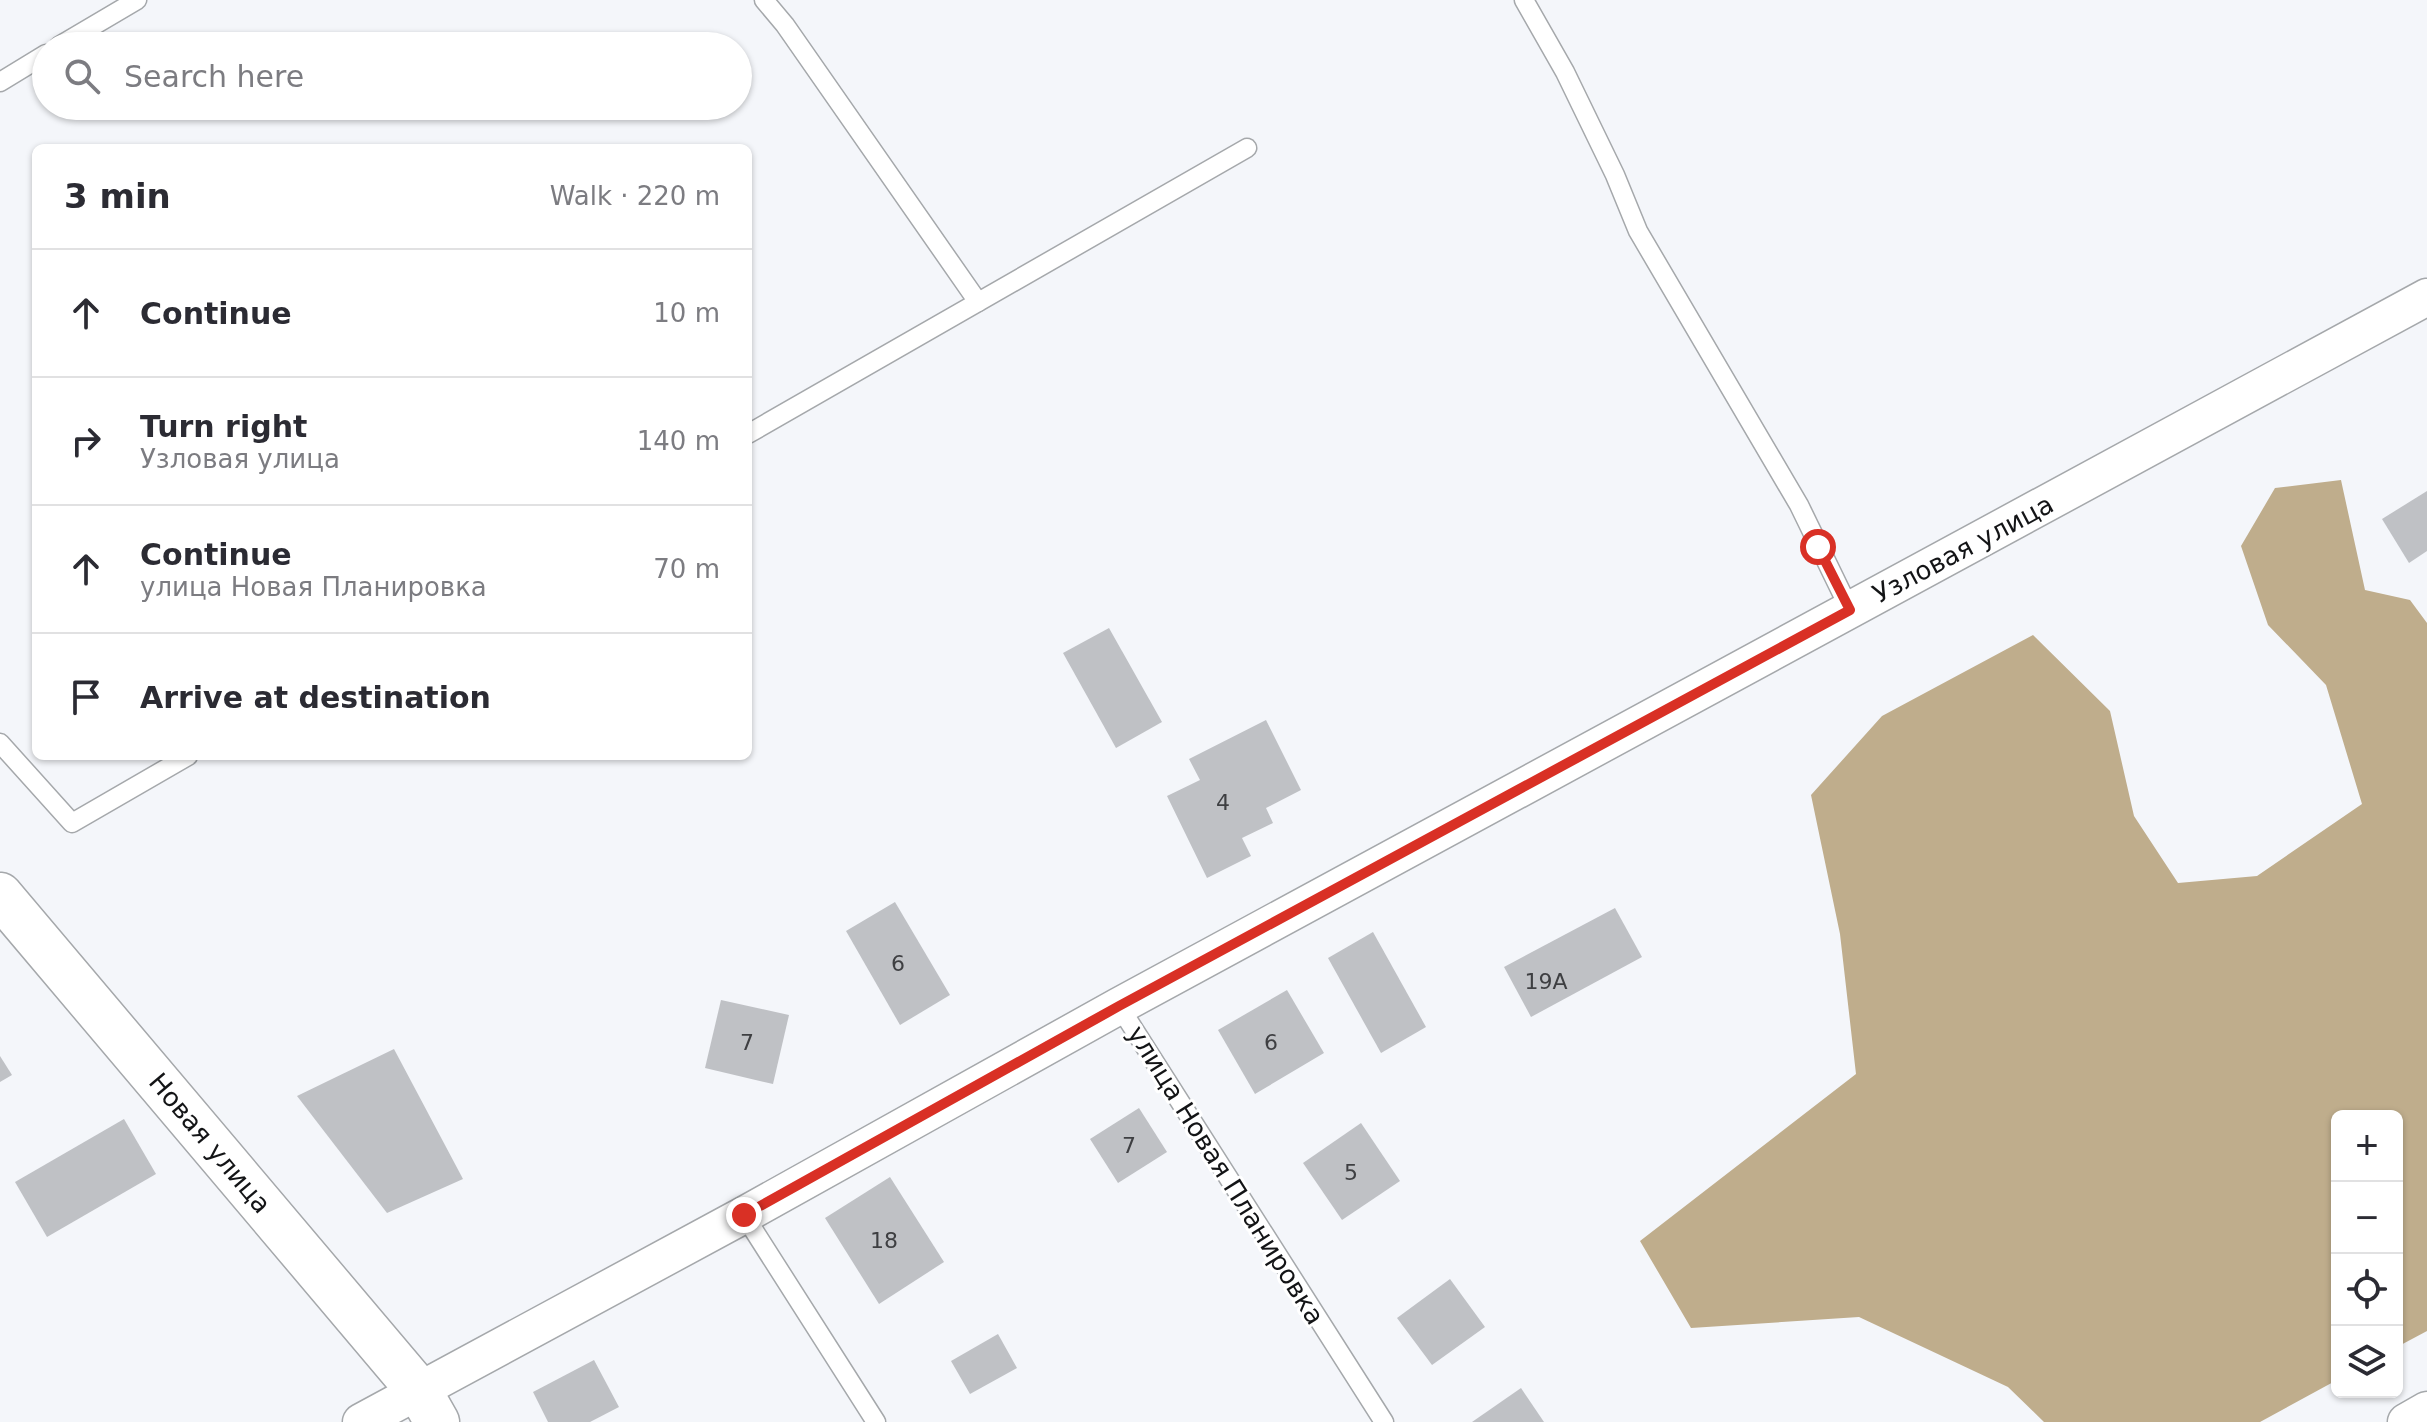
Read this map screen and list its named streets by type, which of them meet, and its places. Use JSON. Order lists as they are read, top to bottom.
{
  "streets": {
    "street": ["Узловая улица", "Новая улица", "улица Новая Планировка"]
  },
  "crossings": [
    ["Узловая улица", "улица Новая Планировка"],
    ["Новая улица", "улица Новая Планировка"]
  ],
  "house_numbers": [
    "4",
    "6",
    "19А",
    "7",
    "6",
    "7",
    "5",
    "18"
  ],
  "page": {
    "search": "Search here",
    "heading": ["3 min", "Walk · 220 m"],
    "list": [
      ["Continue", "10 m"],
      ["Turn right", "Узловая улица", "140 m"],
      ["Continue", "улица Новая Планировка", "70 m"],
      "Arrive at destination"
    ],
    "map_buttons": ["+", "−"]
  }
}
